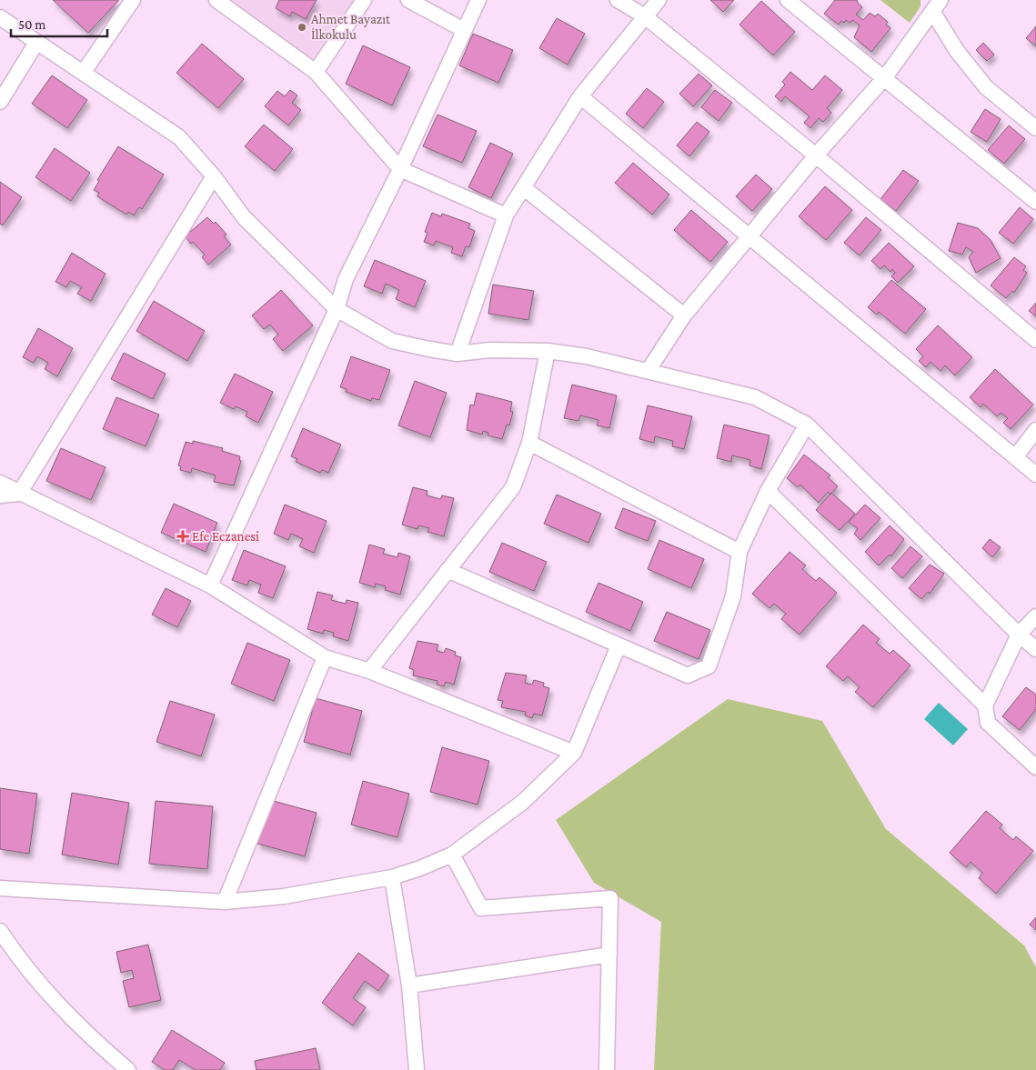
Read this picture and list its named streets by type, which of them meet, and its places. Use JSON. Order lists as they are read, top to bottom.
{
  "places": {
    "other": ["Ahmet Bayazıt İlkokulu"],
    "health": ["Efe Eczanesi"]
  },
  "scale_bar": "50 m"
}
